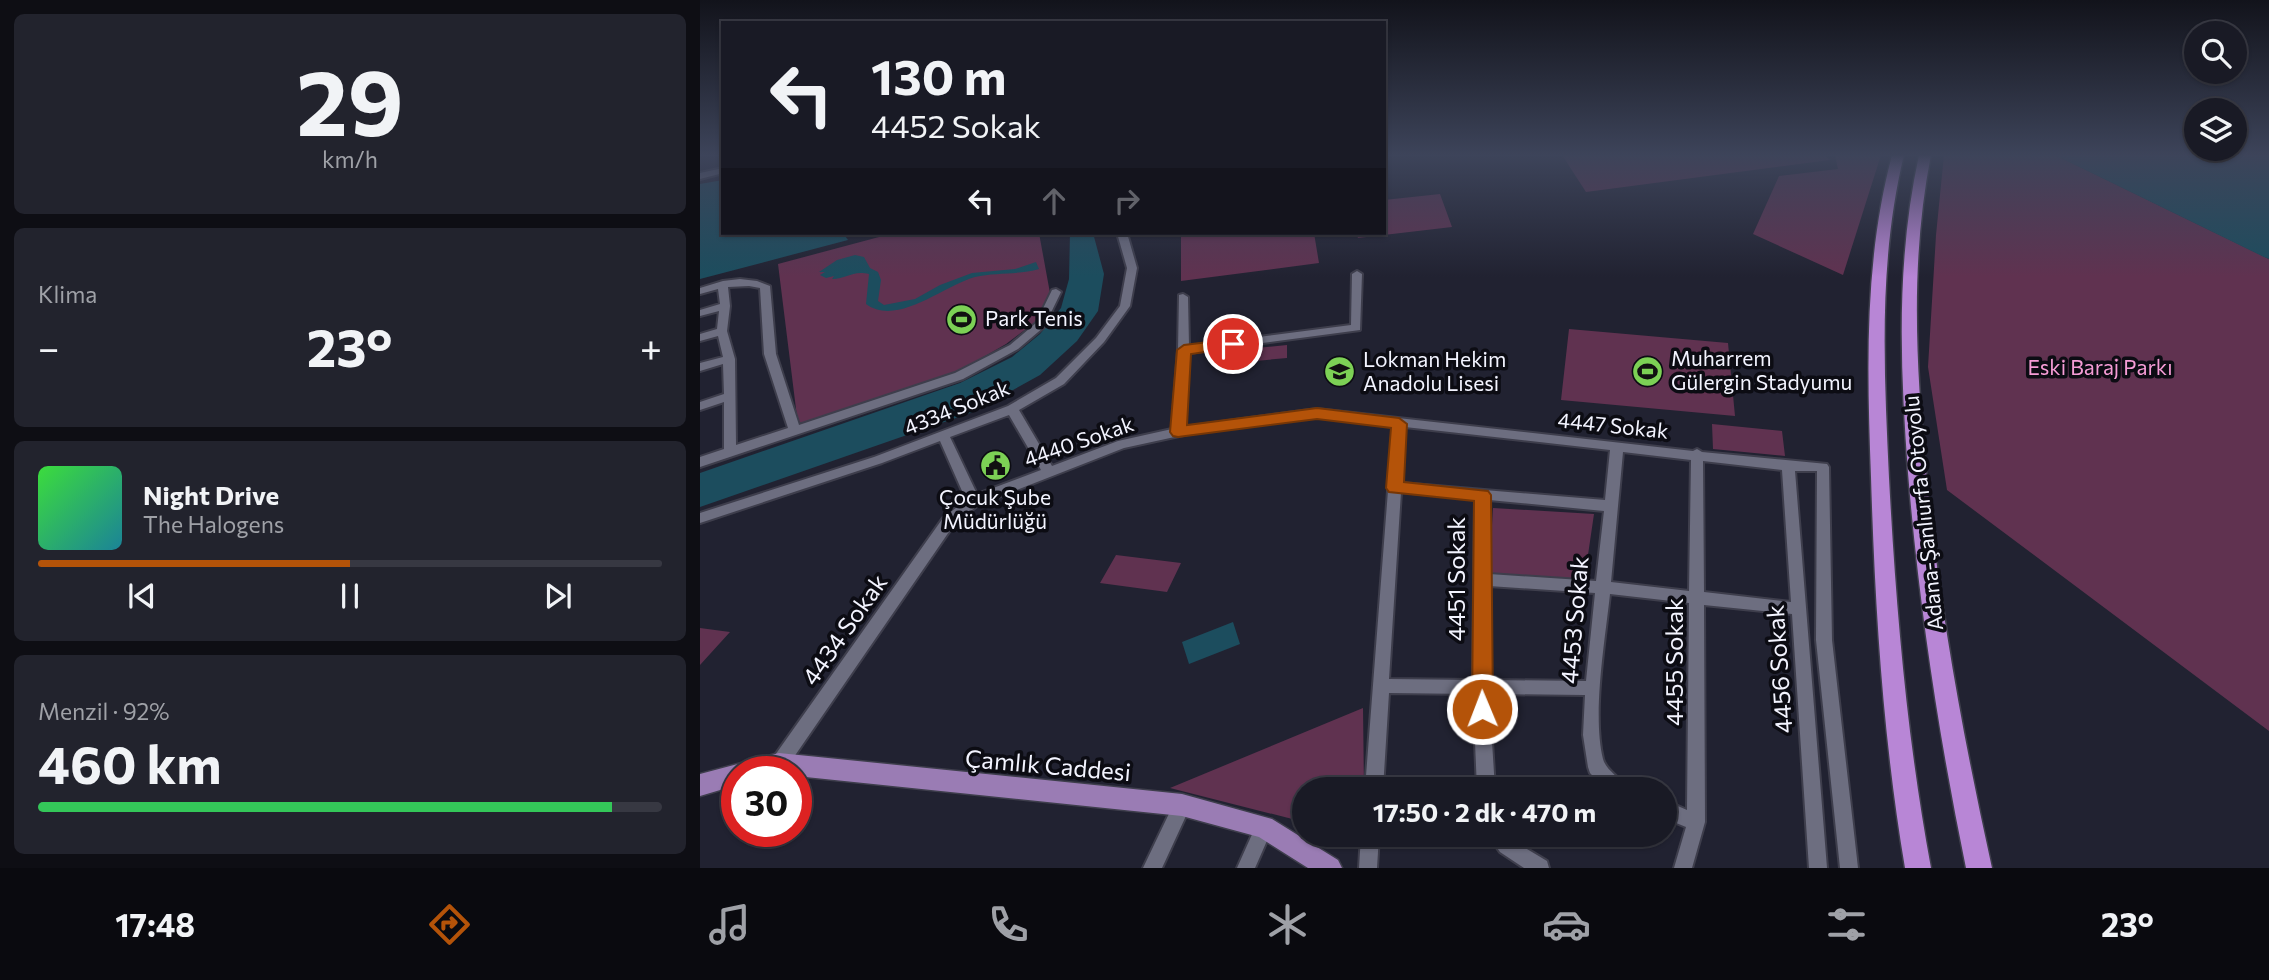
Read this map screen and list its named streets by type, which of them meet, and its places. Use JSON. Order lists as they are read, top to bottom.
{
  "streets": {
    "highway": ["Adana-Şanlıurfa Otoyolu"],
    "main road": ["Çamlık Caddesi"],
    "street": [
      "4334 Sokak",
      "4447 Sokak",
      "4440 Sokak",
      "4451 Sokak",
      "4453 Sokak",
      "4434 Sokak",
      "4455 Sokak",
      "4456 Sokak"
    ]
  },
  "crossings": [
    ["4447 Sokak", "4440 Sokak"],
    ["4447 Sokak", "4453 Sokak"],
    ["4447 Sokak", "4455 Sokak"],
    ["4447 Sokak", "4456 Sokak"],
    ["4440 Sokak", "4434 Sokak"]
  ],
  "parks": ["Eski Baraj Parkı"],
  "places": {
    "sports": ["Park Tenis", "Muharrem Gülergin Stadyumu"],
    "school or university": ["Lokman Hekim Anadolu Lisesi"],
    "public building": ["Çocuk Şube Müdürlüğü"]
  },
  "page": {
    "tile": [
      ["29", "km/h"],
      "Klima",
      ["Menzil · 92%", "460 km"]
    ],
    "turn": ["130 m", "4452 Sokak"],
    "heat": ["−", "23°", "+"],
    "song": ["Night Drive", "The Halogens"],
    "limit": "30",
    "trip": "17:50 · 2 dk · 470 m",
    "tabs": ["17:48", "23°"]
  }
}
